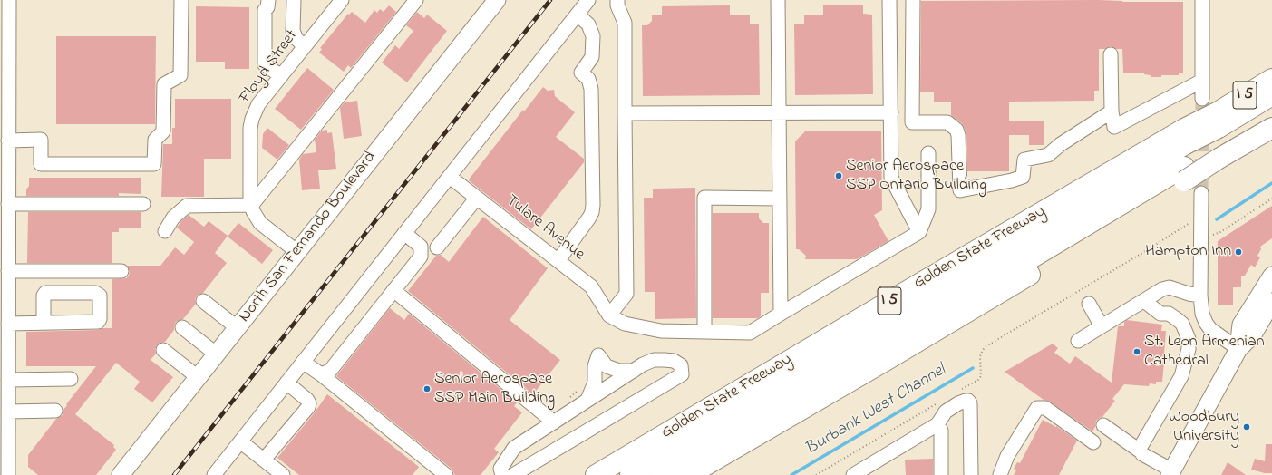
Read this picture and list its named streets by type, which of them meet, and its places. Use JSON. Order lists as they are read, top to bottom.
{
  "streets": {
    "highway": ["I 5", "Golden State Freeway"],
    "main road": ["North San Fernando Boulevard"],
    "street": ["Floyd Street", "Tulare Avenue"]
  },
  "crossings": [
    ["Floyd Street", "North San Fernando Boulevard"]
  ],
  "water": ["Burbank West Channel"],
  "places": [
    "Senior Aerospace SSP Ontario Building",
    "Hampton Inn",
    "St. Leon Armenian Cathedral",
    "Senior Aerospace SSP Main Building",
    "Woodbury University"
  ]
}
